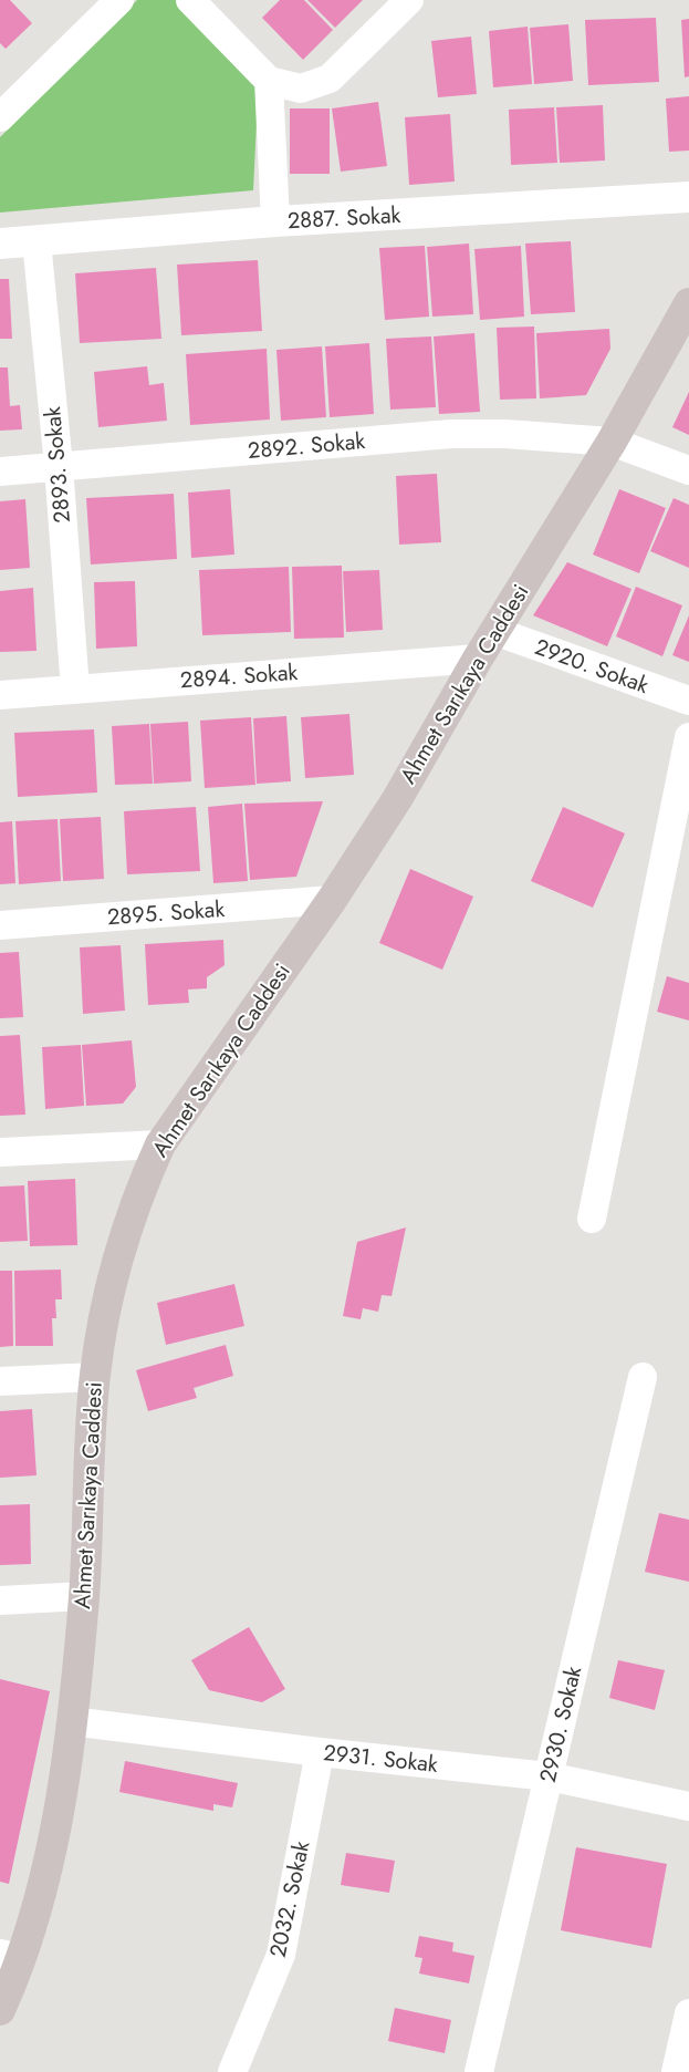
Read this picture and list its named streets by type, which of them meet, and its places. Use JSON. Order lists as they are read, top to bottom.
{
  "streets": {
    "main road": ["Ahmet Sarıkaya Caddesi"],
    "street": [
      "2887. Sokak",
      "2892. Sokak",
      "2893. Sokak",
      "2920. Sokak",
      "2894. Sokak",
      "2895. Sokak",
      "2930. Sokak",
      "2931. Sokak",
      "2032. Sokak"
    ]
  },
  "crossings": [
    ["2887. Sokak", "2893. Sokak"],
    ["2892. Sokak", "2893. Sokak"],
    ["2892. Sokak", "Ahmet Sarıkaya Caddesi"],
    ["2893. Sokak", "2894. Sokak"],
    ["2920. Sokak", "Ahmet Sarıkaya Caddesi"],
    ["2894. Sokak", "Ahmet Sarıkaya Caddesi"],
    ["Ahmet Sarıkaya Caddesi", "2895. Sokak"],
    ["Ahmet Sarıkaya Caddesi", "2931. Sokak"],
    ["2930. Sokak", "2931. Sokak"],
    ["2931. Sokak", "2032. Sokak"]
  ]
}
